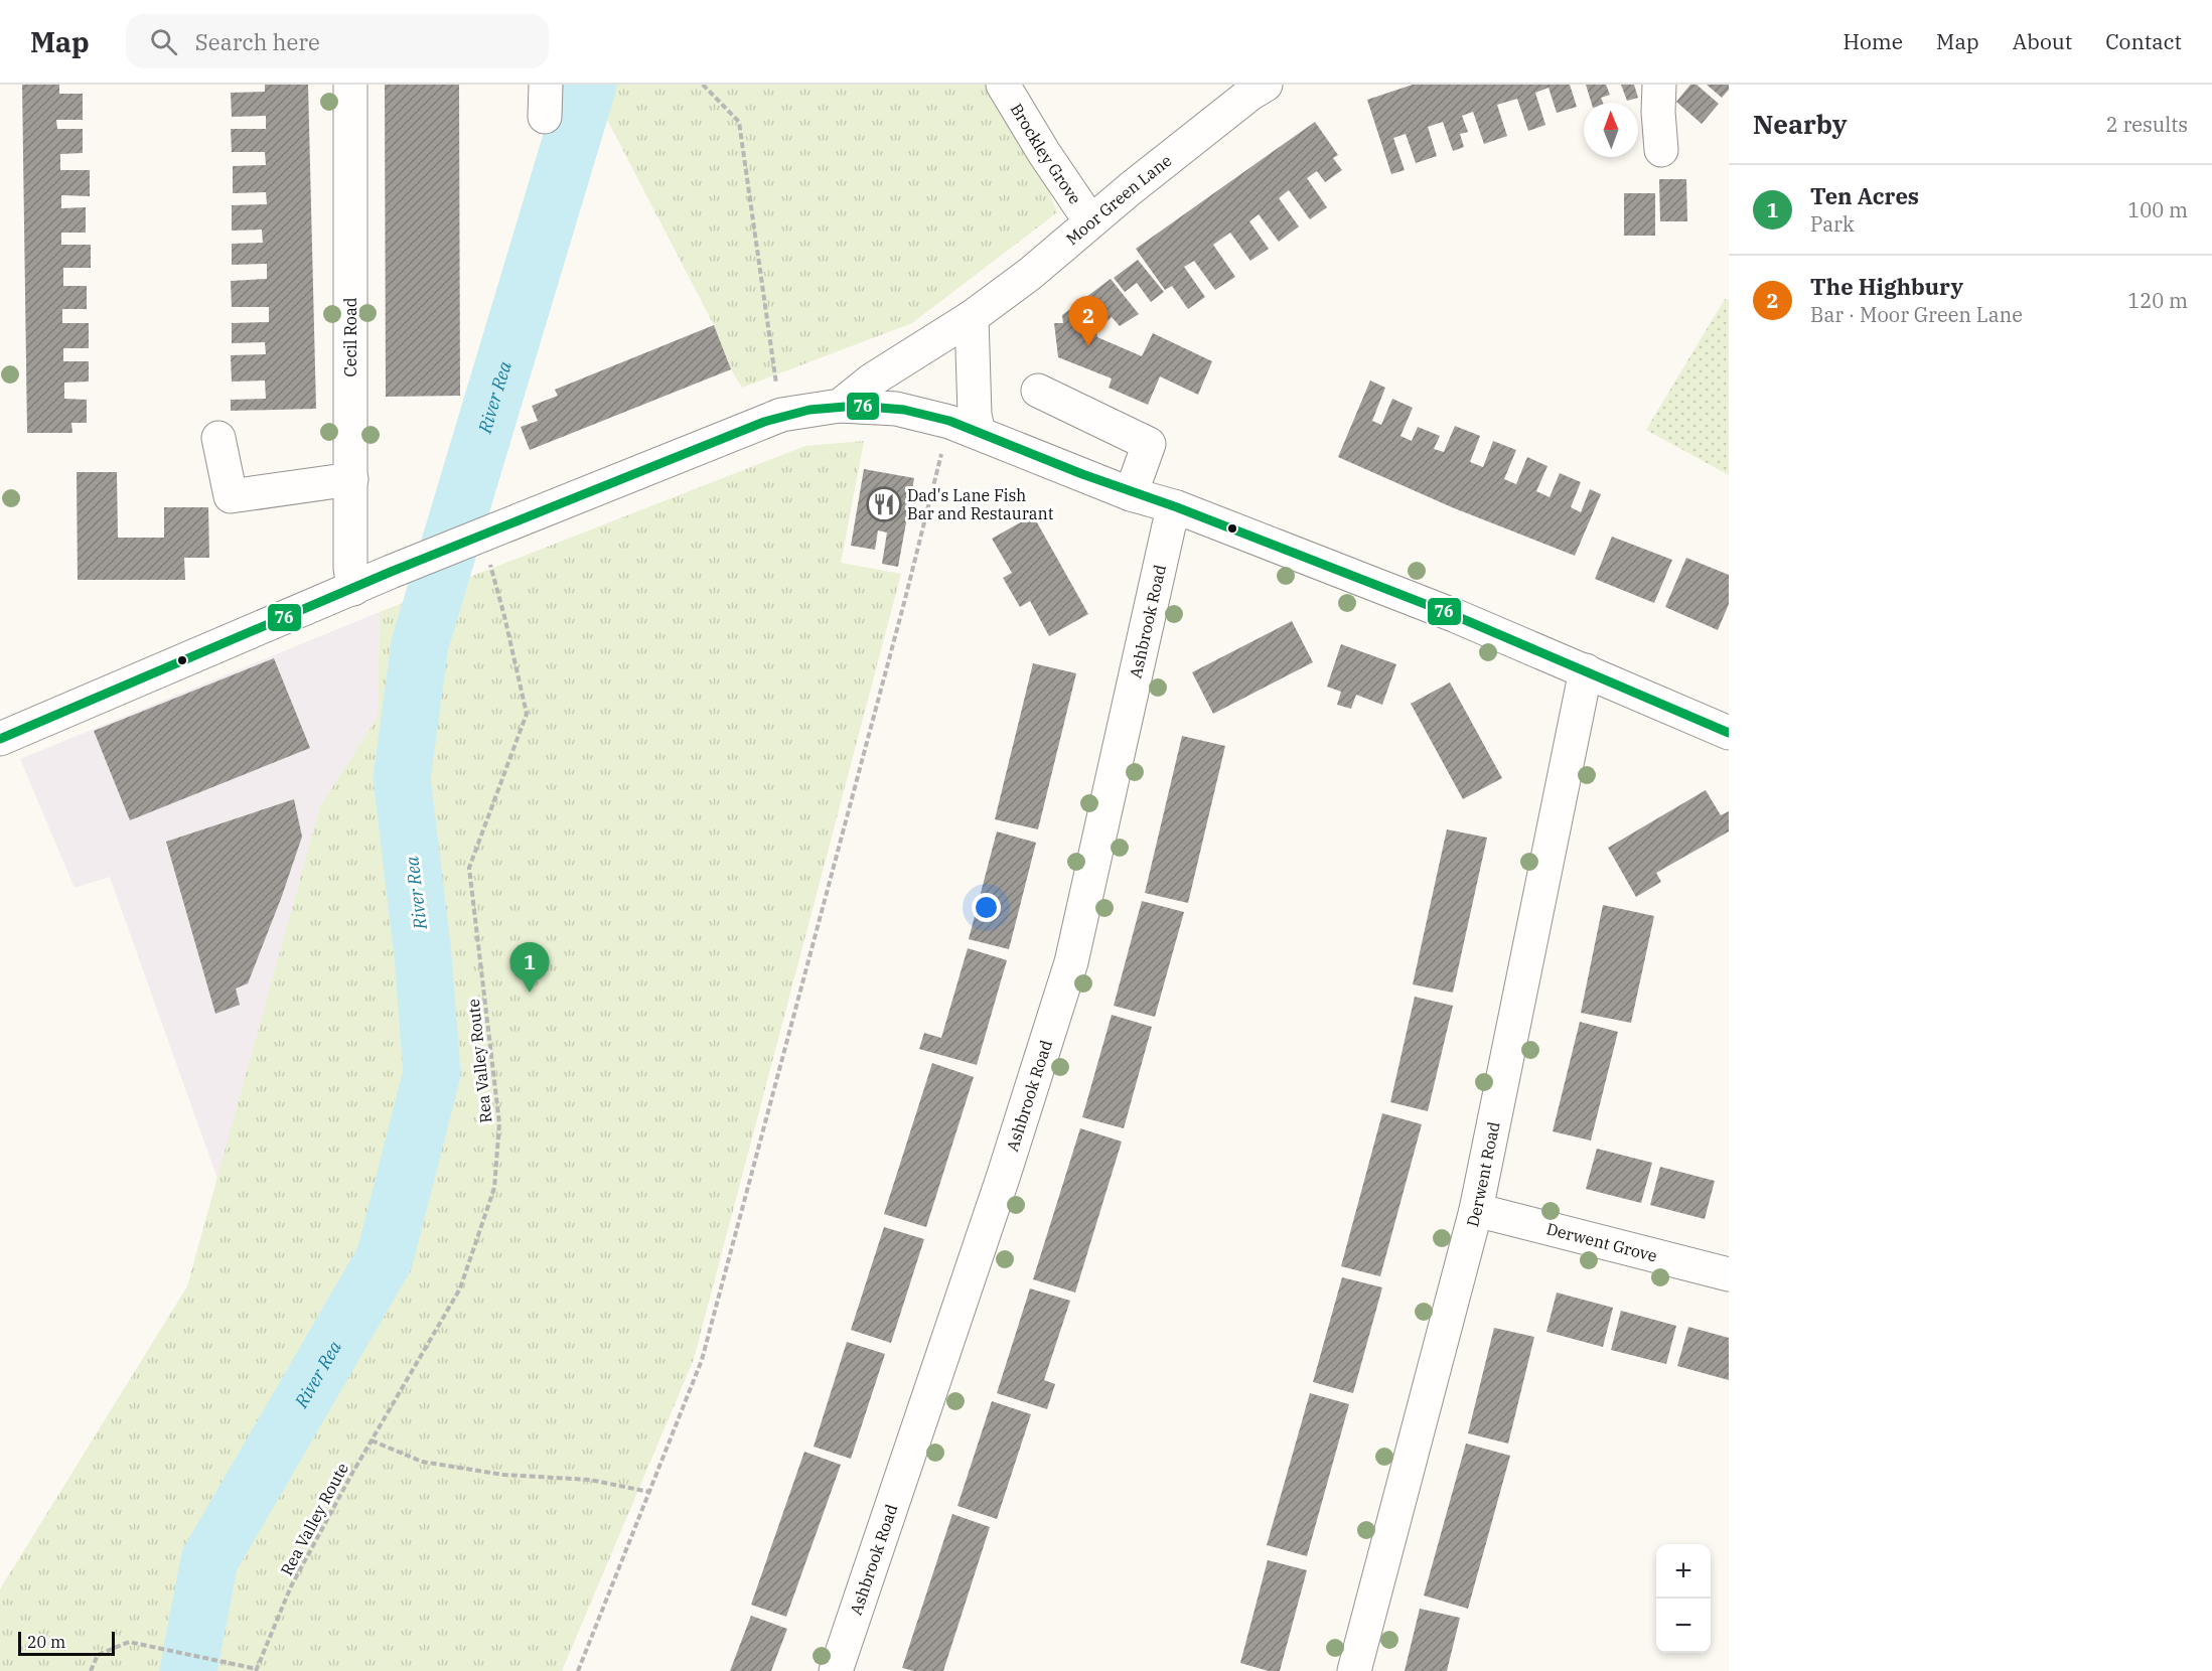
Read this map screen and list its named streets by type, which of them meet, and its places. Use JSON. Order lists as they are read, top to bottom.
{
  "streets": {
    "street": [
      "Brockley Grove",
      "Moor Green Lane",
      "Cecil Road",
      "Ashbrook Road",
      "Derwent Road",
      "Derwent Grove"
    ],
    "path": ["Rea Valley Route"]
  },
  "crossings": [
    ["Brockley Grove", "Moor Green Lane"],
    ["Derwent Road", "Derwent Grove"]
  ],
  "water": ["River Rea"],
  "places": {
    "restaurant": ["Dad's Lane Fish Bar and Restaurant"]
  },
  "lines": ["transit line 76"],
  "scale_bar": "20 m",
  "north": "top",
  "page": {
    "header": "Map",
    "search": "Search here",
    "nav": [
      "Home",
      "Map",
      "About",
      "Contact"
    ],
    "heading": ["Nearby", "2 results"],
    "list": [
      {
        "mark": "1",
        "name": "Ten Acres",
        "note": "Park",
        "value": "100 m"
      },
      {
        "mark": "2",
        "name": "The Highbury",
        "note": "Bar · Moor Green Lane",
        "value": "120 m"
      }
    ],
    "pins": ["2", "1"],
    "map_buttons": ["+", "−"],
    "scale": "20 m"
  }
}
